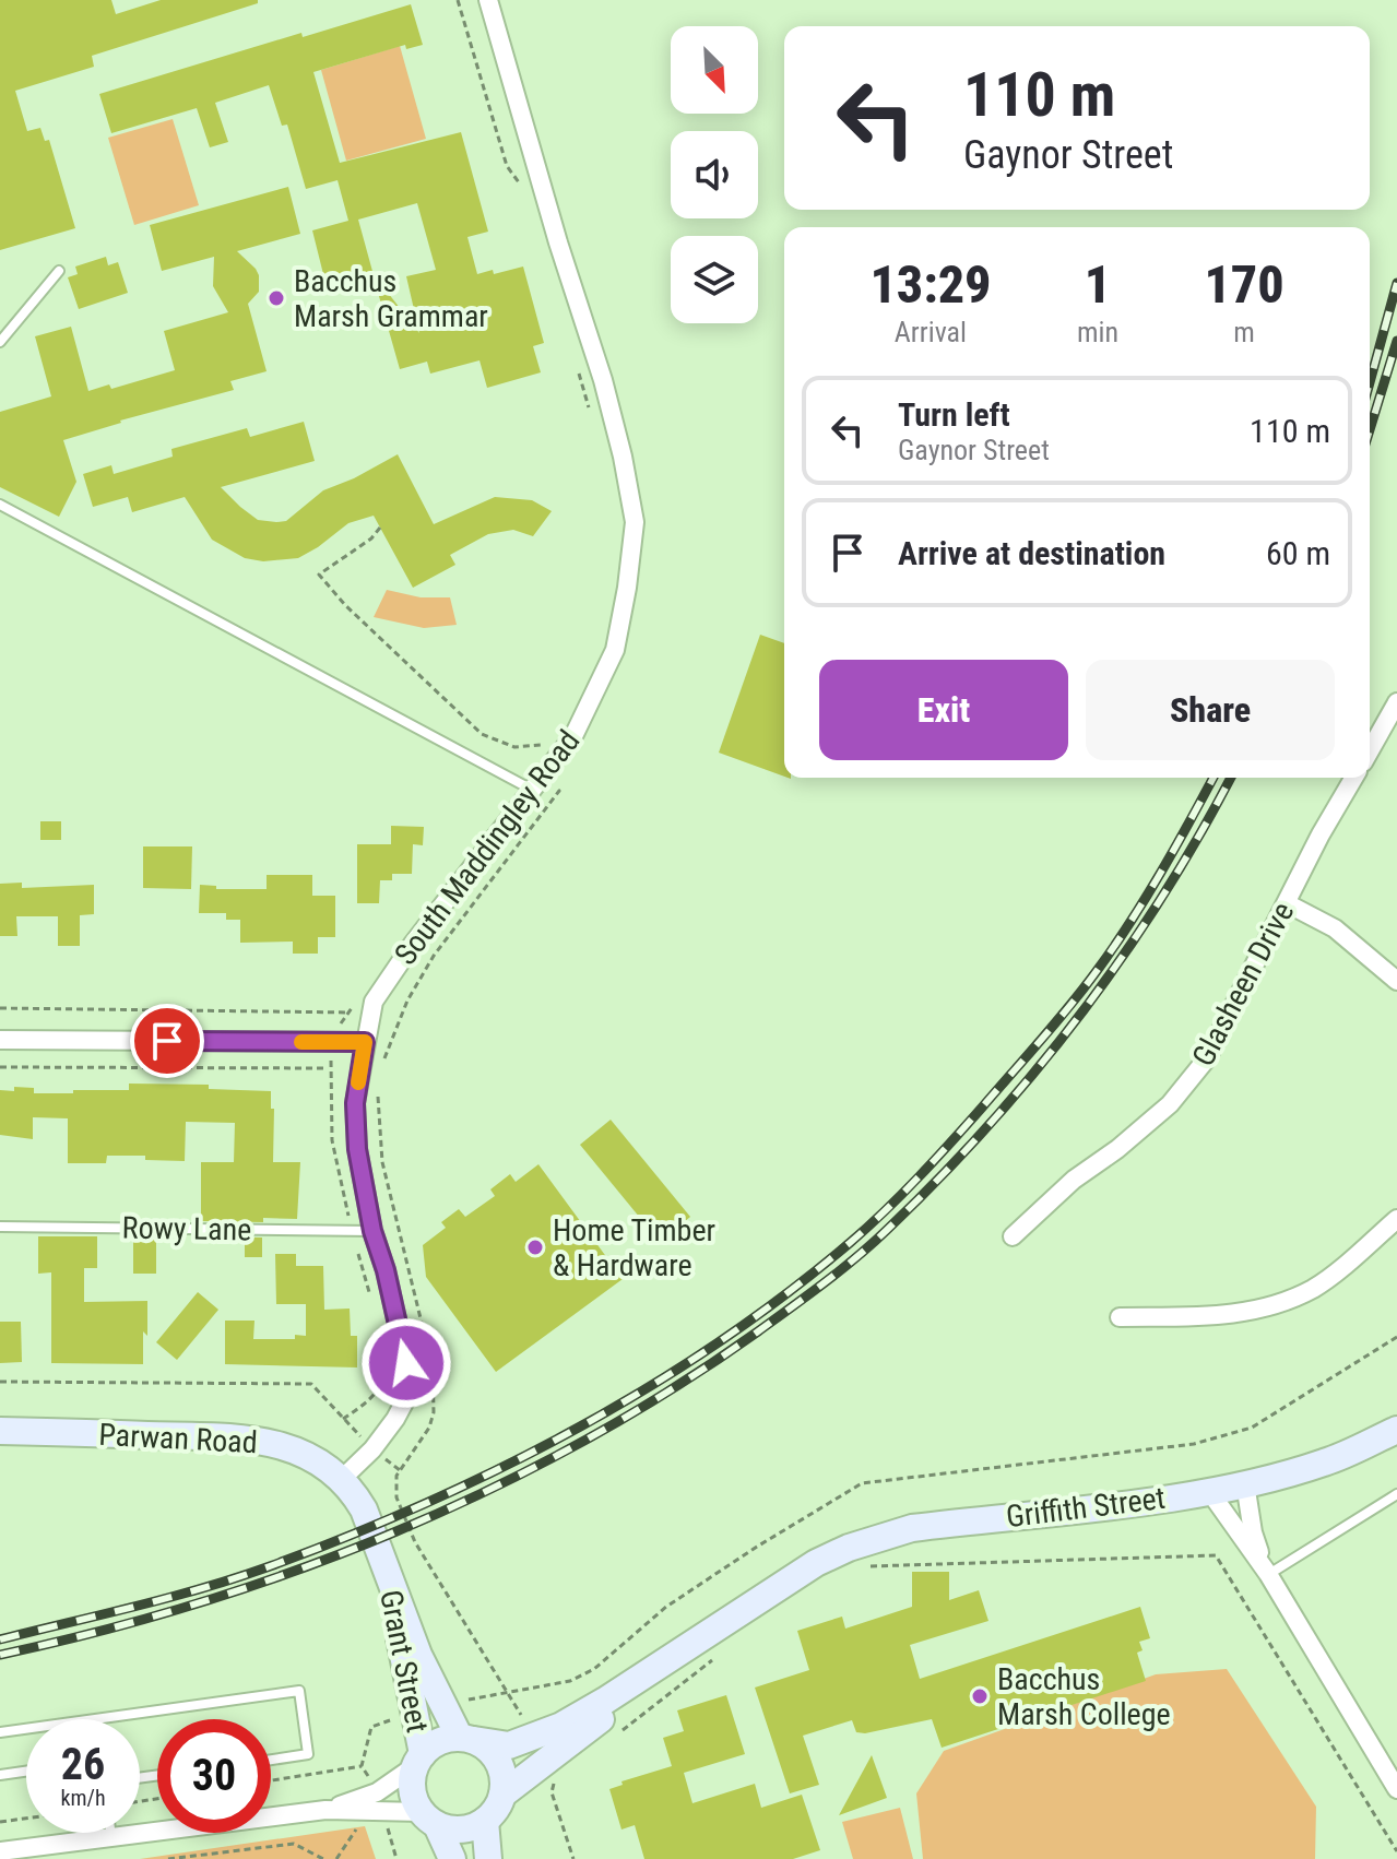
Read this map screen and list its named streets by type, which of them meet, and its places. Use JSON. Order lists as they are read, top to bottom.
{
  "streets": {
    "street": [
      "South Maddingley Road",
      "Glasheen Drive",
      "Parwan Road",
      "Griffith Street",
      "Grant Street"
    ],
    "lane": ["Rowy Lane"]
  },
  "crossings": [
    ["South Maddingley Road", "Rowy Lane"],
    ["South Maddingley Road", "Parwan Road"],
    ["Parwan Road", "Grant Street"],
    ["Griffith Street", "Grant Street"]
  ],
  "places": ["Bacchus Marsh Grammar", "Home Timber & Hardware", "Bacchus Marsh College"],
  "north": "bottom right",
  "page": {
    "turn": ["110 m", "Gaynor Street"],
    "eta": [
      "13:29",
      "Arrival",
      "1",
      "min",
      "170",
      "m"
    ],
    "list": [
      {
        "name": "Turn left",
        "note": "Gaynor Street",
        "value": "110 m"
      },
      {
        "name": "Arrive at destination",
        "value": "60 m"
      }
    ],
    "buttons": ["Exit", "Share"],
    "speed": "26 km/h",
    "limit": "30"
  }
}
